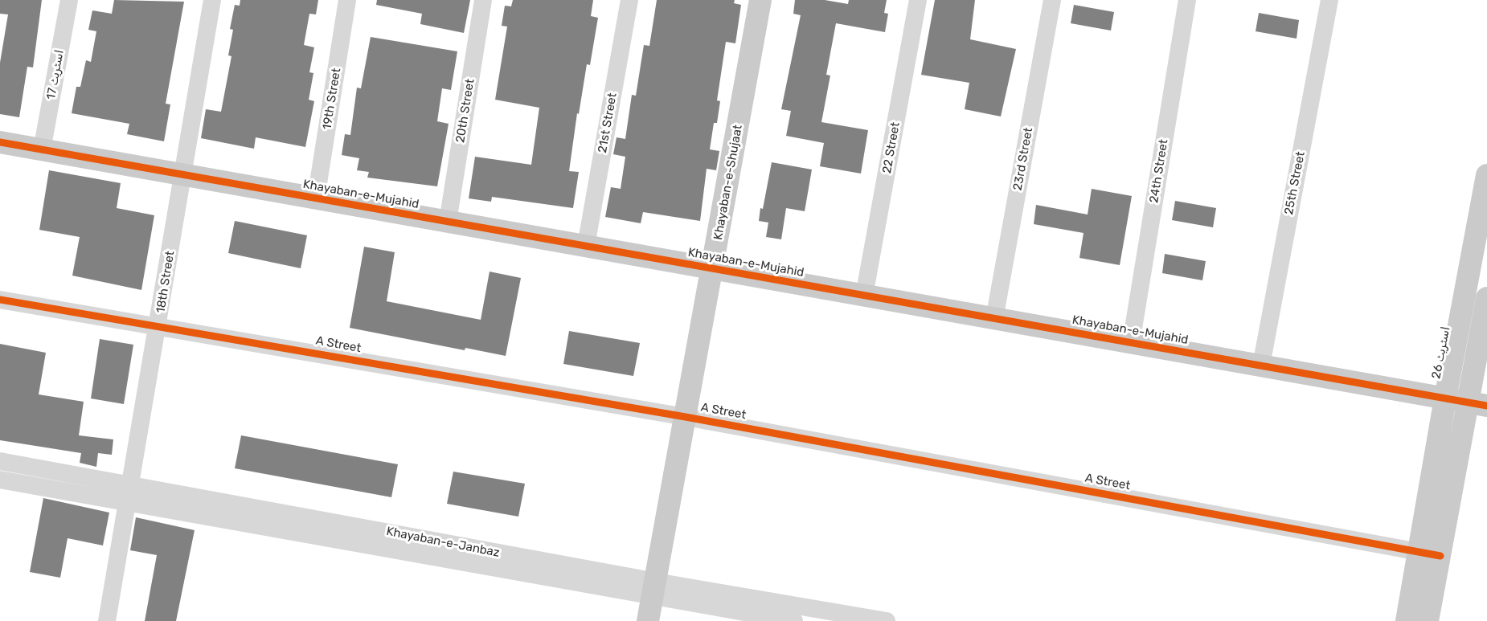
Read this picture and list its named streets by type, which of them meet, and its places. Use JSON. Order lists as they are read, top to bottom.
{
  "streets": {
    "main road": ["Khayaban-e-Shujaat", "Khayaban-e-Mujahid", "اسٹریٹ 26"],
    "street": [
      "اسٹریٹ 17",
      "19th Street",
      "20th Street",
      "21st Street",
      "22 Street",
      "23rd Street",
      "24th Street",
      "25th Street",
      "18th Street",
      "A Street",
      "Khayaban-e-Janbaz"
    ]
  },
  "crossings": [
    ["اسٹریٹ 17", "Khayaban-e-Mujahid"],
    ["19th Street", "Khayaban-e-Mujahid"],
    ["20th Street", "Khayaban-e-Mujahid"],
    ["21st Street", "Khayaban-e-Mujahid"],
    ["22 Street", "Khayaban-e-Mujahid"],
    ["23rd Street", "Khayaban-e-Mujahid"],
    ["24th Street", "Khayaban-e-Mujahid"],
    ["Khayaban-e-Shujaat", "Khayaban-e-Mujahid"],
    ["Khayaban-e-Shujaat", "A Street"],
    ["Khayaban-e-Shujaat", "Khayaban-e-Janbaz"],
    ["25th Street", "Khayaban-e-Mujahid"],
    ["Khayaban-e-Mujahid", "18th Street"],
    ["Khayaban-e-Mujahid", "اسٹریٹ 26"],
    ["18th Street", "A Street"],
    ["18th Street", "Khayaban-e-Janbaz"],
    ["A Street", "اسٹریٹ 26"]
  ]
}
